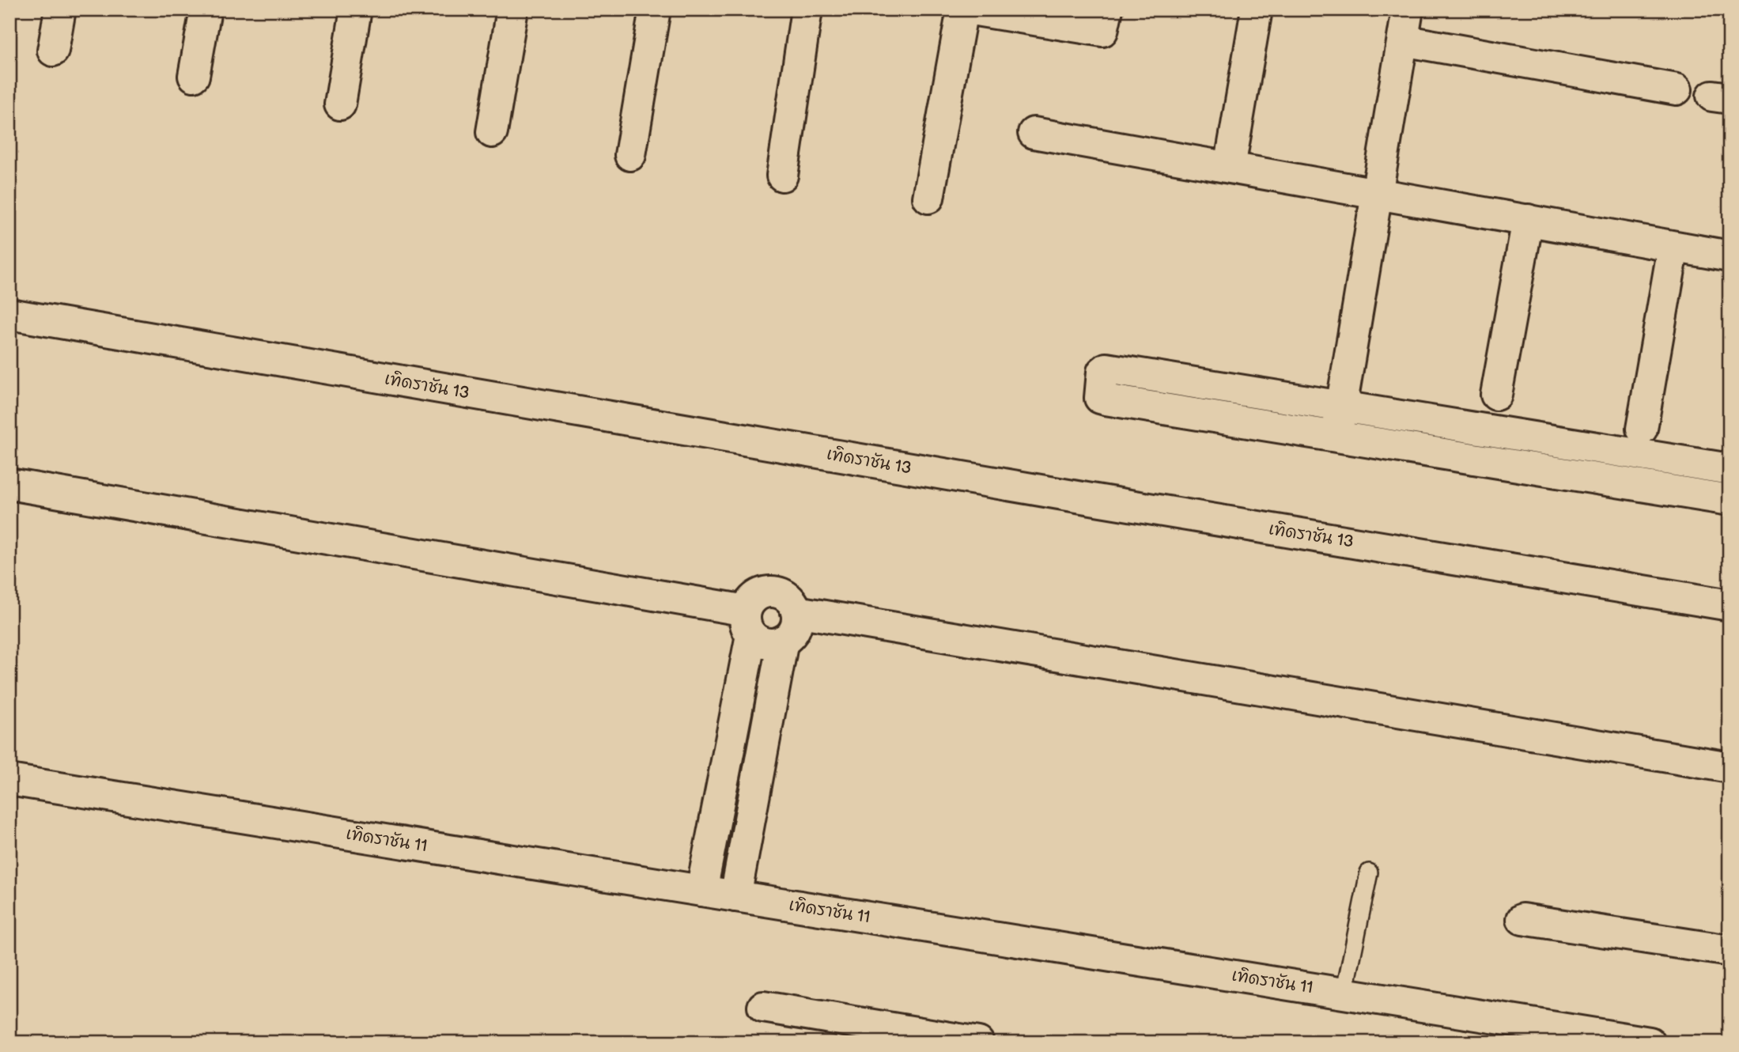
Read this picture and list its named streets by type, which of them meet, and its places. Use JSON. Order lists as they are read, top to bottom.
{
  "streets": {
    "street": ["เทิดราชัน 13", "เทิดราชัน 11"]
  }
}
